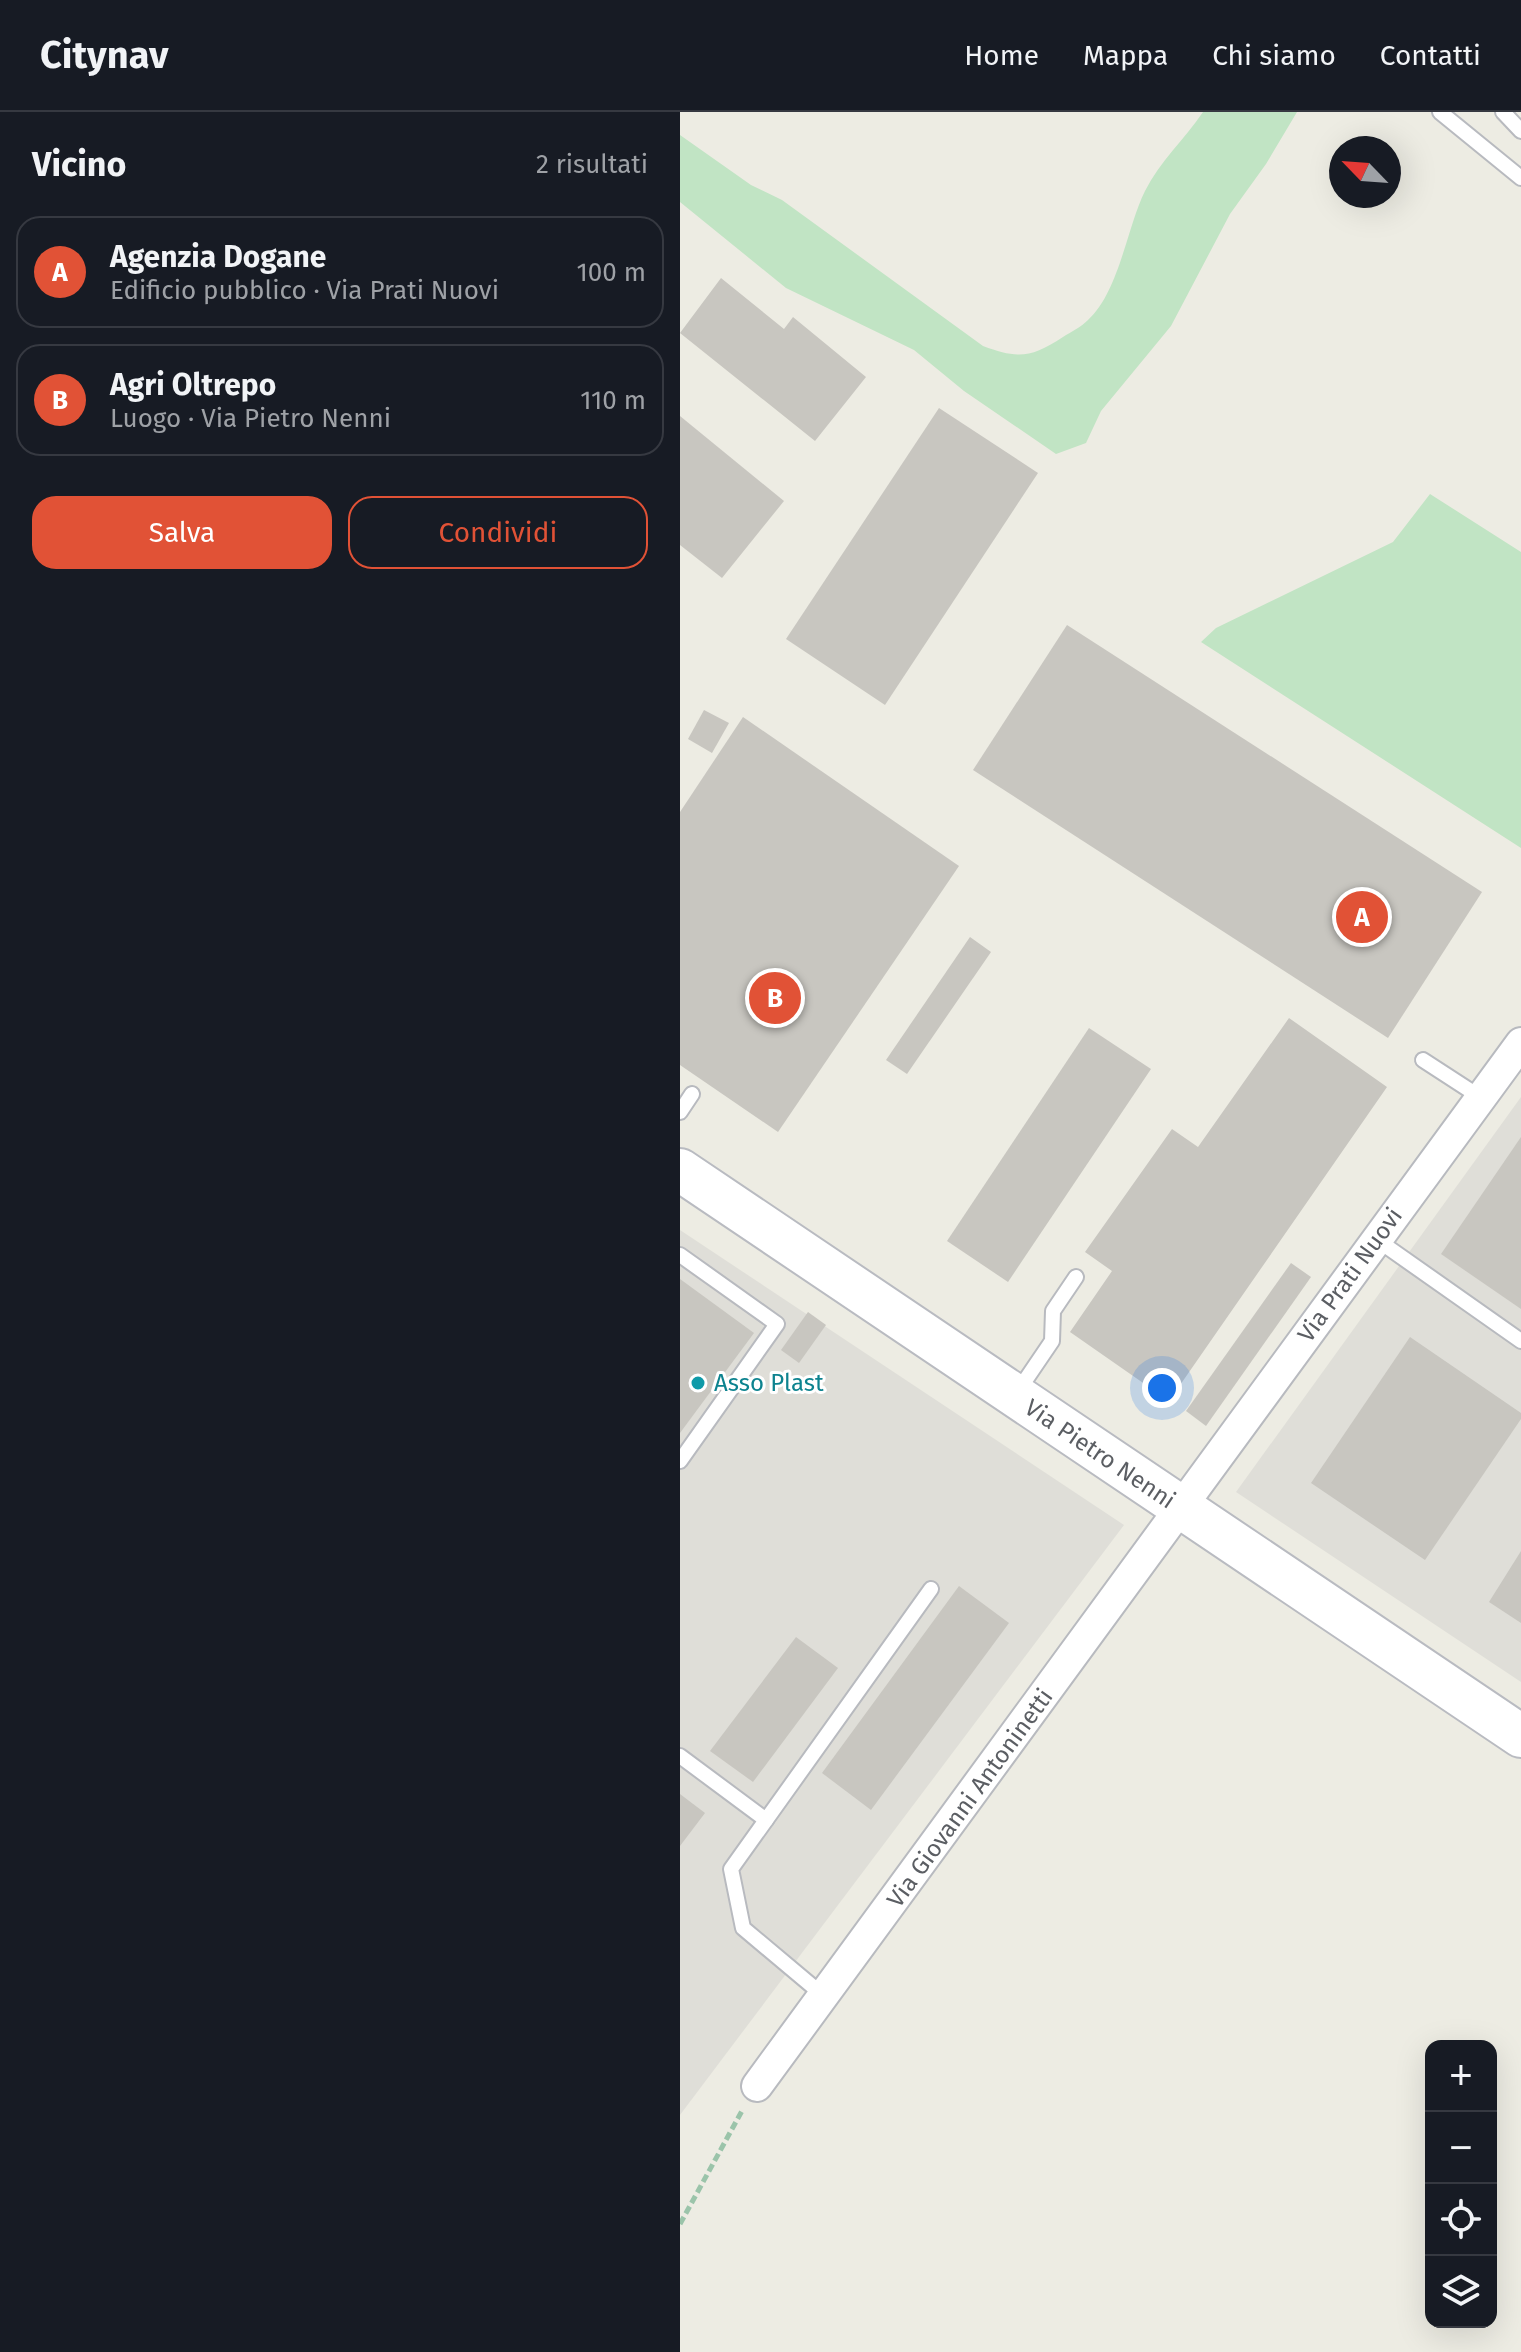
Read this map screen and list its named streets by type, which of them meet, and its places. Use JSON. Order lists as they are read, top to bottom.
{
  "streets": {
    "street": ["Via Prati Nuovi", "Via Pietro Nenni", "Via Giovanni Antoninetti"]
  },
  "crossings": [
    ["Via Prati Nuovi", "Via Pietro Nenni"],
    ["Via Prati Nuovi", "Via Giovanni Antoninetti"],
    ["Via Pietro Nenni", "Via Giovanni Antoninetti"]
  ],
  "places": ["Asso Plast"],
  "north": "top left",
  "page": {
    "header": "Citynav",
    "nav": [
      "Home",
      "Mappa",
      "Chi siamo",
      "Contatti"
    ],
    "heading": ["Vicino", "2 risultati"],
    "list": [
      {
        "mark": "A",
        "name": "Agenzia Dogane",
        "note": "Edificio pubblico · Via Prati Nuovi",
        "value": "100 m"
      },
      {
        "mark": "B",
        "name": "Agri Oltrepo",
        "note": "Luogo · Via Pietro Nenni",
        "value": "110 m"
      }
    ],
    "buttons": ["Salva", "Condividi"],
    "pins": ["A", "B"],
    "map_buttons": ["+", "−"]
  }
}
